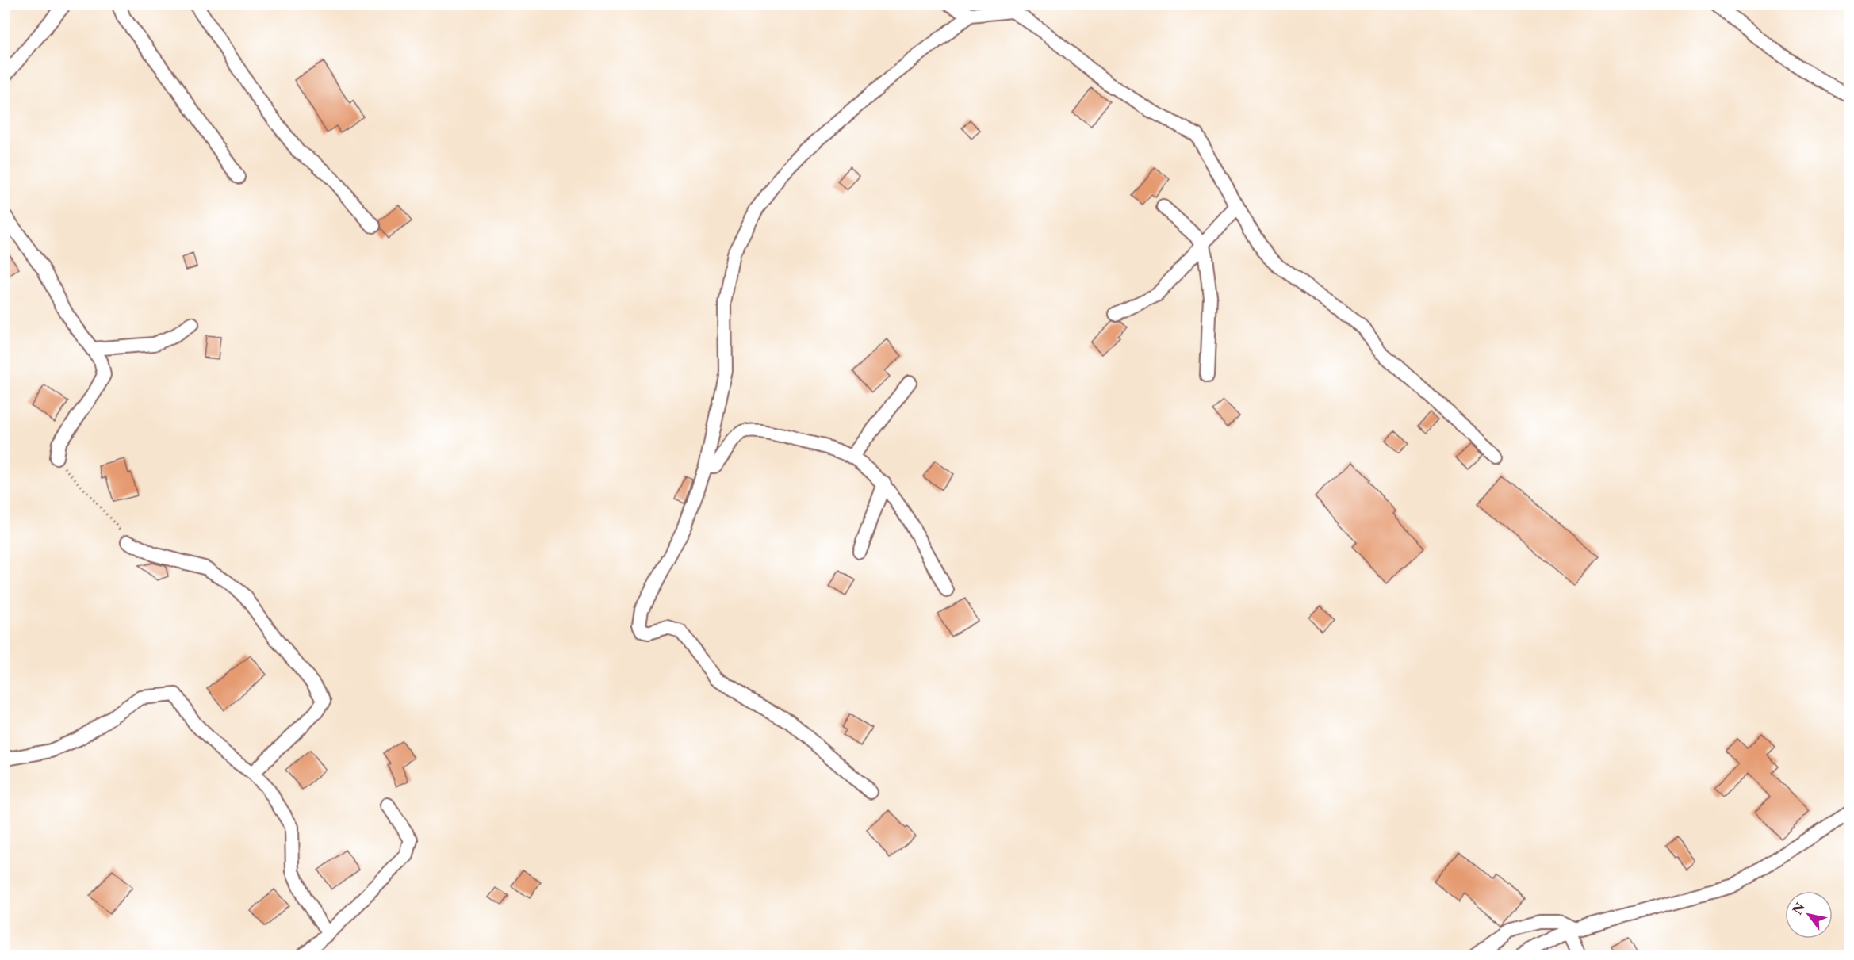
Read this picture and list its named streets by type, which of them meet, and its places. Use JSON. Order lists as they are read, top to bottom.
{
  "north": "top left"
}
